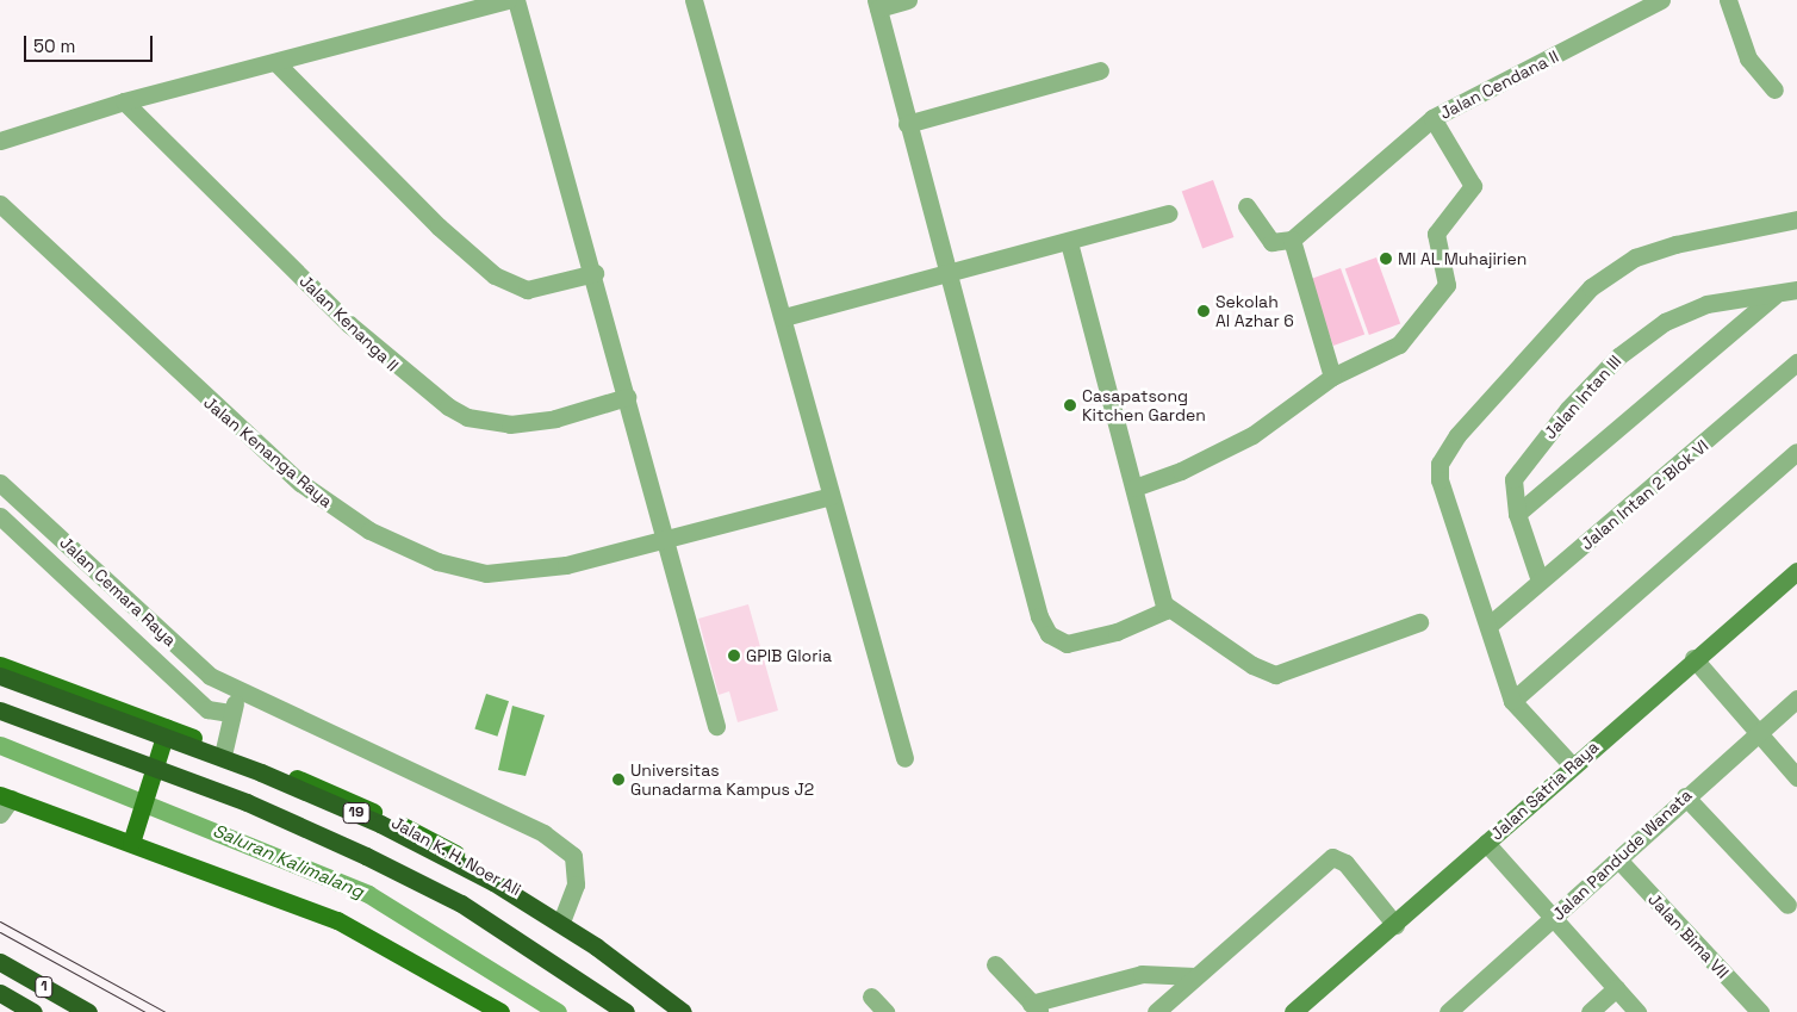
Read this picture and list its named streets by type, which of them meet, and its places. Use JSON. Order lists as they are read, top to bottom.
{
  "streets": {
    "highway": ["19", "1"],
    "main road": ["Jalan K. H. Noer Ali"],
    "street": [
      "Jalan Cendana II",
      "Jalan Kenanga II",
      "Jalan Intan III",
      "Jalan Kenanga Raya",
      "Jalan Intan 2 Blok VI",
      "Jalan Cemara Raya",
      "Jalan Satria Raya",
      "Jalan Pandude Wanata",
      "Jalan Bima VII"
    ]
  },
  "crossings": [
    ["Jalan Intan III", "Jalan Intan 2 Blok VI"],
    ["Jalan Cemara Raya", "Jalan K. H. Noer Ali"],
    ["Jalan Pandude Wanata", "Jalan Bima VII"]
  ],
  "water": ["Saluran Kalimalang"],
  "places": [
    "MI AL Muhajirien",
    "Sekolah Al Azhar 6",
    "Casapatsong Kitchen Garden",
    "GPIB Gloria",
    "Universitas Gunadarma Kampus J2"
  ],
  "scale_bar": "50 m"
}
